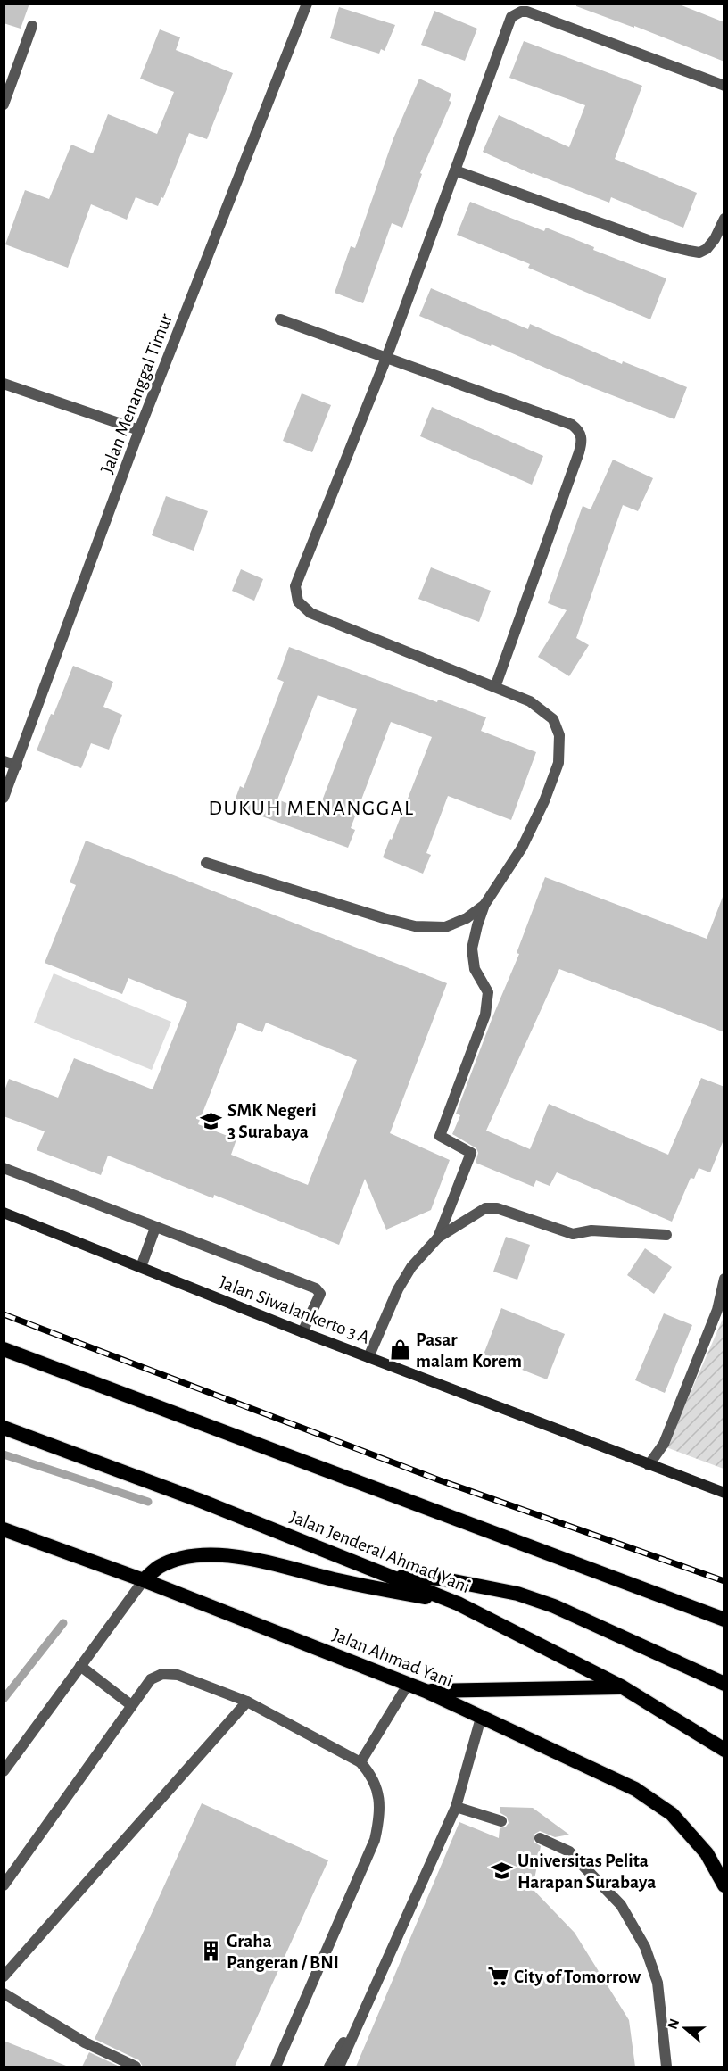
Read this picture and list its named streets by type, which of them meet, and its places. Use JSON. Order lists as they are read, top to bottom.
{
  "streets": {
    "highway": ["Jalan Jenderal Ahmad Yani", "Jalan Ahmad Yani"],
    "main road": ["Jalan Siwalankerto 3 A"],
    "street": ["Jalan Menanggal Timur"]
  },
  "districts": ["DUKUH MENANGGAL"],
  "places": {
    "school or university": ["SMK Negeri 3 Surabaya", "Universitas Pelita Harapan Surabaya"],
    "shop": ["Pasar malam Korem"],
    "building": ["Graha Pangeran / BNI"],
    "supermarket": ["City of Tomorrow"]
  },
  "north": "left"
}
